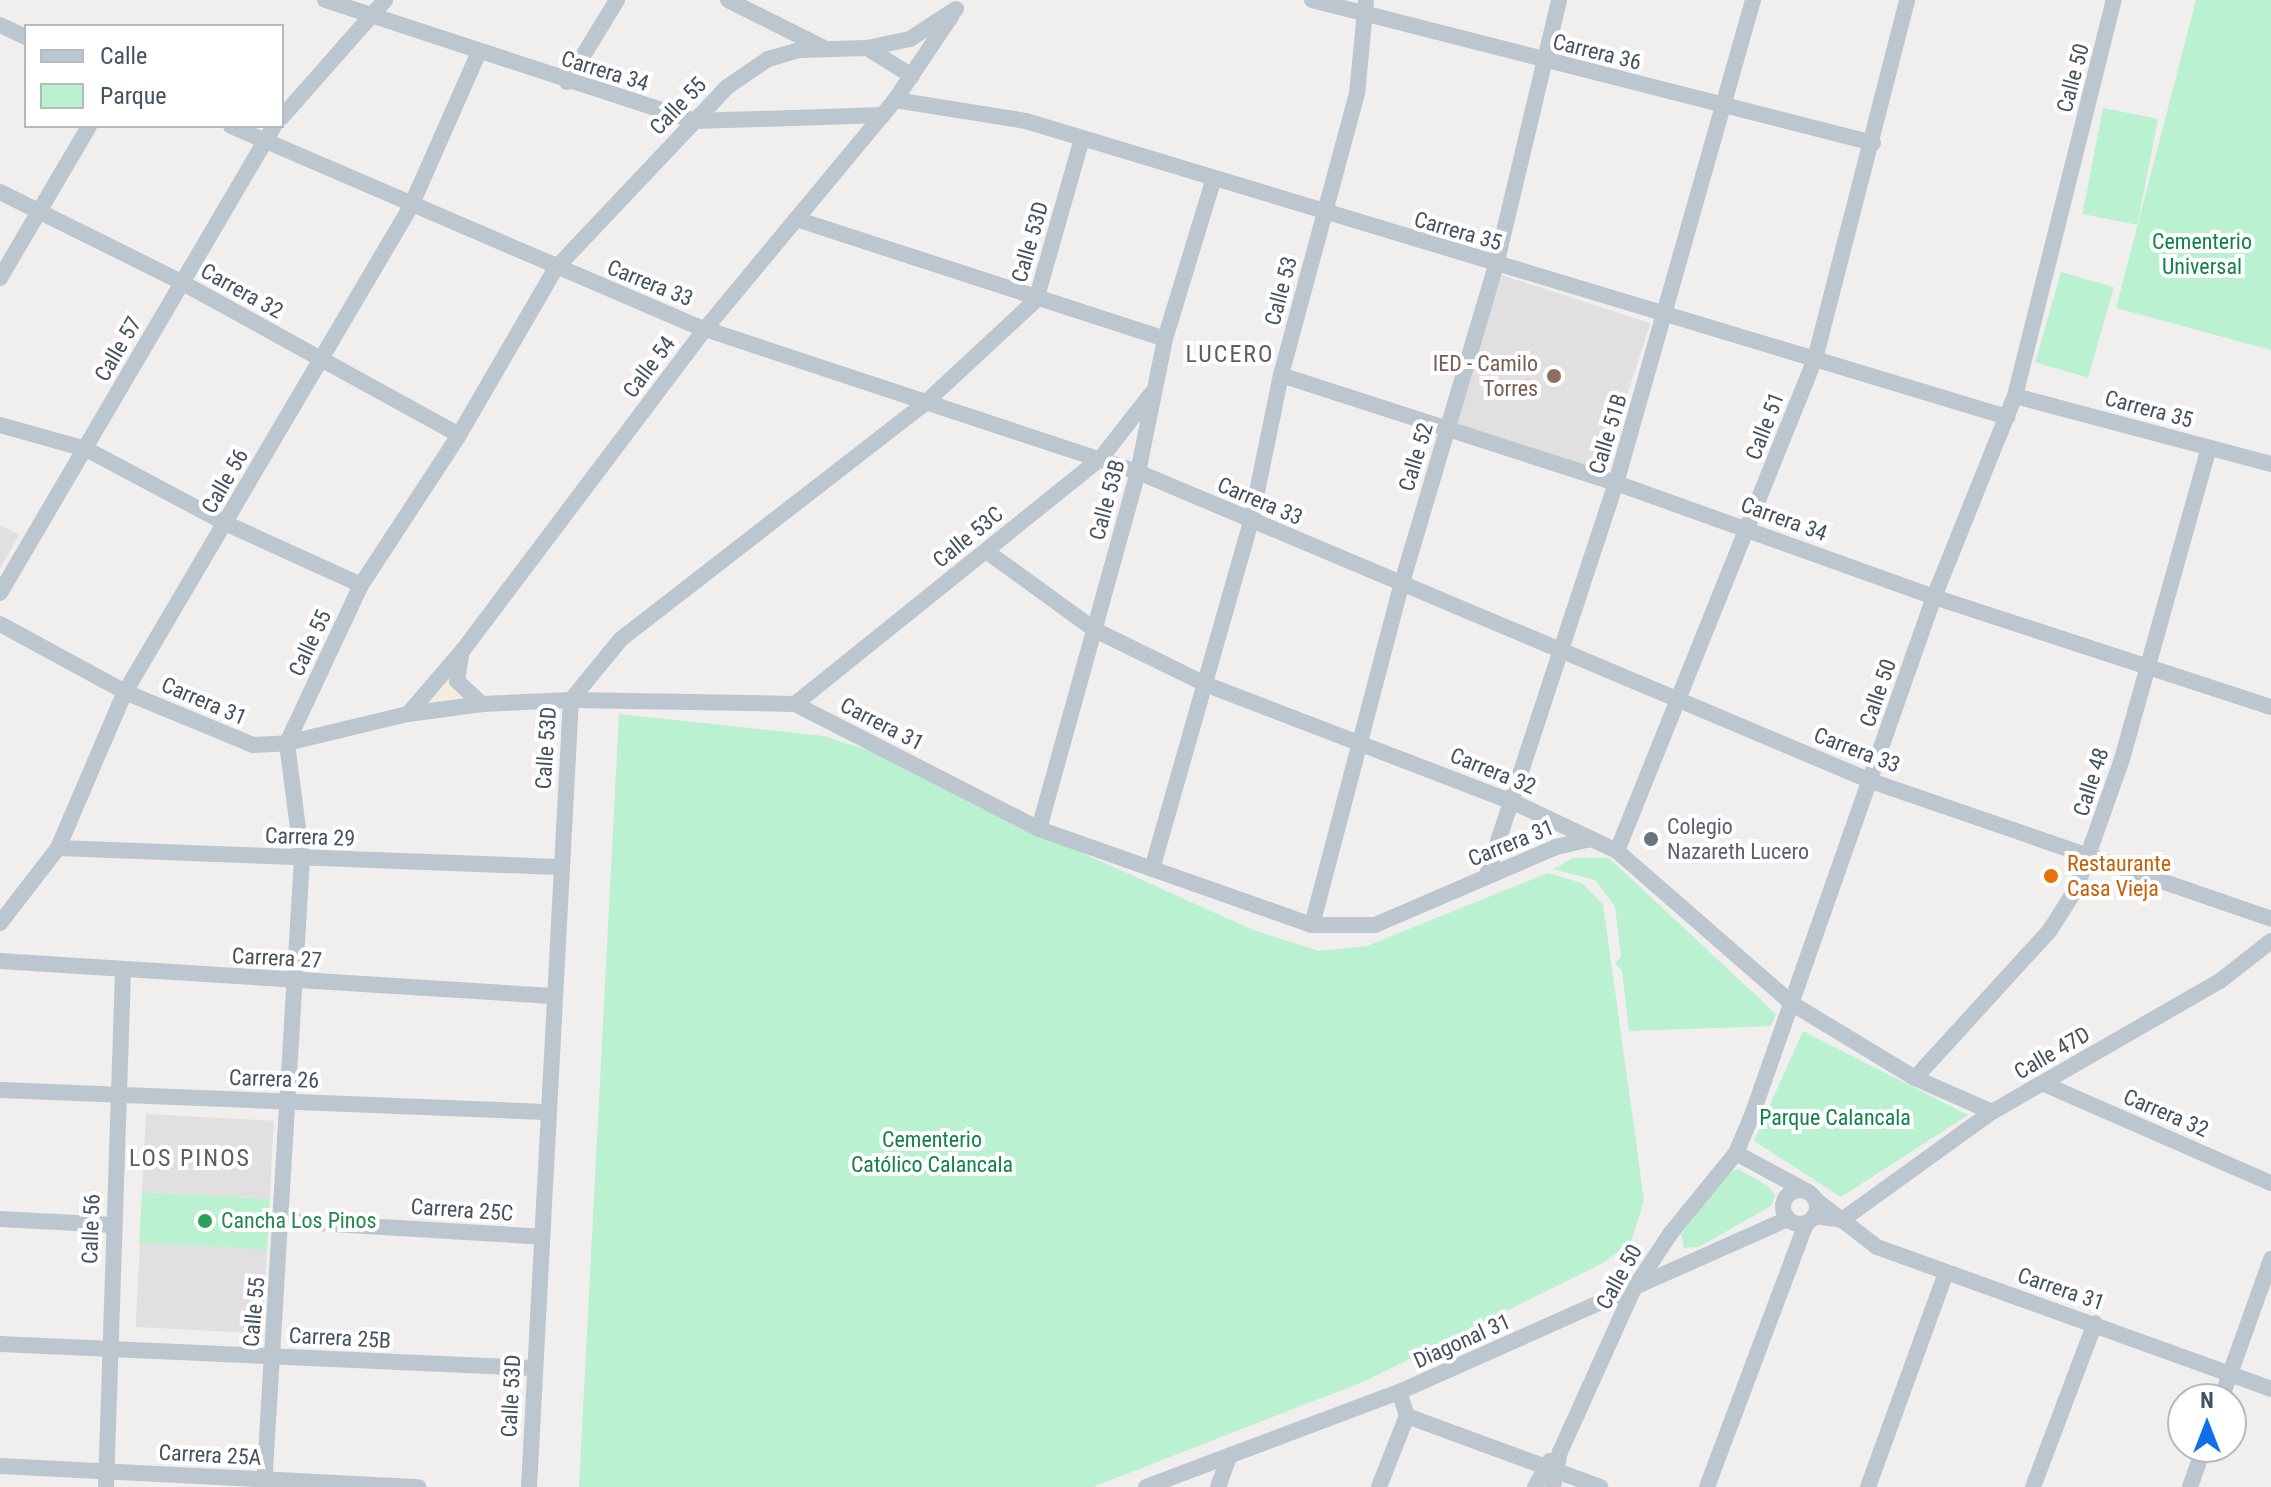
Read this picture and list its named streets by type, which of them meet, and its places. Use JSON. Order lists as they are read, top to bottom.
{
  "streets": {
    "street": [
      "Carrera 36",
      "Carrera 34",
      "Calle 50",
      "Calle 55",
      "Carrera 35",
      "Calle 53D",
      "Carrera 33",
      "Carrera 32",
      "Calle 53",
      "Calle 57",
      "Calle 54",
      "Calle 51",
      "Calle 51B",
      "Calle 52",
      "Calle 56",
      "Calle 53B",
      "Calle 53C",
      "Carrera 31",
      "Calle 48",
      "Carrera 29",
      "Carrera 27",
      "Calle 47D",
      "Carrera 26",
      "Carrera 25C",
      "Carrera 25B",
      "Diagonal 31",
      "Carrera 25A"
    ]
  },
  "crossings": [
    ["Carrera 36", "Calle 53"],
    ["Carrera 36", "Calle 51"],
    ["Carrera 36", "Calle 51B"],
    ["Carrera 36", "Calle 52"],
    ["Carrera 34", "Calle 50"],
    ["Carrera 34", "Calle 55"],
    ["Carrera 34", "Calle 53"],
    ["Carrera 34", "Calle 54"],
    ["Carrera 34", "Calle 51"],
    ["Carrera 34", "Calle 51B"],
    ["Carrera 34", "Calle 52"],
    ["Carrera 34", "Calle 56"],
    ["Carrera 34", "Calle 48"],
    ["Calle 50", "Carrera 35"],
    ["Calle 50", "Carrera 33"],
    ["Calle 50", "Carrera 32"],
    ["Calle 50", "Carrera 31"],
    ["Calle 50", "Diagonal 31"],
    ["Calle 55", "Carrera 33"],
    ["Calle 55", "Carrera 32"],
    ["Calle 55", "Calle 54"],
    ["Calle 55", "Carrera 31"],
    ["Calle 55", "Carrera 29"],
    ["Calle 55", "Carrera 27"],
    ["Calle 55", "Carrera 26"],
    ["Calle 55", "Carrera 25C"],
    ["Calle 55", "Carrera 25B"],
    ["Calle 55", "Carrera 25A"],
    ["Carrera 35", "Calle 53D"],
    ["Carrera 35", "Calle 53"],
    ["Carrera 35", "Calle 54"],
    ["Carrera 35", "Calle 51"],
    ["Carrera 35", "Calle 51B"],
    ["Carrera 35", "Calle 52"],
    ["Carrera 35", "Calle 53B"],
    ["Carrera 35", "Calle 48"],
    ["Calle 53D", "Carrera 33"],
    ["Calle 53D", "Carrera 31"],
    ["Calle 53D", "Carrera 29"],
    ["Calle 53D", "Carrera 27"],
    ["Calle 53D", "Carrera 26"],
    ["Calle 53D", "Carrera 25C"],
    ["Calle 53D", "Carrera 25B"],
    ["Carrera 33", "Calle 53"],
    ["Carrera 33", "Calle 57"],
    ["Carrera 33", "Calle 54"],
    ["Carrera 33", "Calle 51"],
    ["Carrera 33", "Calle 51B"],
    ["Carrera 33", "Calle 52"],
    ["Carrera 33", "Calle 56"],
    ["Carrera 33", "Calle 53B"],
    ["Carrera 33", "Calle 53C"],
    ["Carrera 33", "Calle 48"],
    ["Carrera 32", "Calle 53"],
    ["Carrera 32", "Calle 57"],
    ["Carrera 32", "Calle 51"],
    ["Carrera 32", "Calle 51B"],
    ["Carrera 32", "Calle 52"],
    ["Carrera 32", "Calle 56"],
    ["Carrera 32", "Calle 53B"],
    ["Carrera 32", "Calle 53C"],
    ["Carrera 32", "Carrera 31"],
    ["Carrera 32", "Calle 48"],
    ["Carrera 32", "Calle 47D"],
    ["Calle 53", "Carrera 31"],
    ["Calle 54", "Carrera 31"],
    ["Calle 51B", "Carrera 31"],
    ["Calle 52", "Carrera 31"],
    ["Calle 56", "Carrera 31"],
    ["Calle 56", "Carrera 29"],
    ["Calle 56", "Carrera 27"],
    ["Calle 56", "Carrera 26"],
    ["Calle 56", "Carrera 25B"],
    ["Calle 56", "Carrera 25A"],
    ["Calle 53B", "Calle 53C"],
    ["Calle 53B", "Carrera 31"],
    ["Calle 53C", "Carrera 31"],
    ["Carrera 31", "Calle 47D"],
    ["Carrera 31", "Diagonal 31"]
  ],
  "districts": ["LUCERO", "LOS PINOS"],
  "parks": ["Cementerio Universal", "Parque Calancala", "Cementerio Católico Calancala"],
  "places": [
    "IED - Camilo Torres",
    "Colegio Nazareth Lucero",
    "Restaurante Casa Vieja",
    "Cancha Los Pinos"
  ],
  "legend": ["Calle", "Parque"],
  "north": "top"
}
